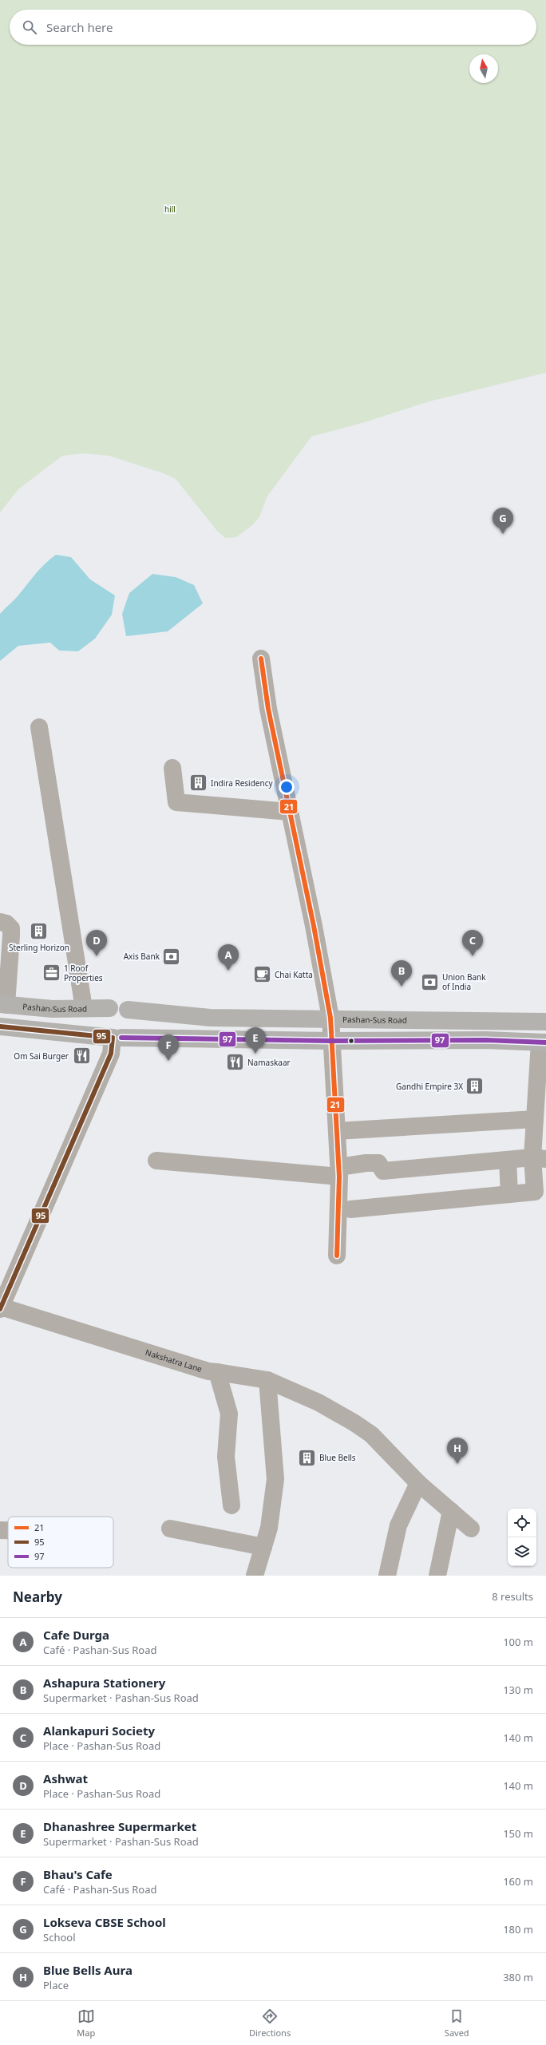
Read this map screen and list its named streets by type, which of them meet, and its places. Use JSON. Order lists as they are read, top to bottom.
{
  "streets": {
    "main road": ["Pashan-Sus Road"],
    "street": ["Nakshatra Lane"]
  },
  "parks": ["hill"],
  "places": {
    "building": [
      "Indira Residency",
      "Sterling Horizon",
      "Gandhi Empire 3X",
      "Blue Bells"
    ],
    "bank": ["Axis Bank", "Union Bank of India"],
    "office": ["1 Roof Properties"],
    "cafe": ["Chai Katta"],
    "restaurant": ["Om Sai Burger", "Namaskaar"]
  },
  "lines": ["transit line 21", "transit line 95", "transit line 97"],
  "legend": ["21", "95", "97"],
  "north": "top",
  "page": {
    "search": "Search here",
    "pins": [
      "G",
      "C",
      "D",
      "A",
      "B",
      "E",
      "F",
      "H"
    ],
    "heading": ["Nearby", "8 results"],
    "list": [
      {
        "mark": "A",
        "name": "Cafe Durga",
        "note": "Café · Pashan-Sus Road",
        "value": "100 m"
      },
      {
        "mark": "B",
        "name": "Ashapura Stationery",
        "note": "Supermarket · Pashan-Sus Road",
        "value": "130 m"
      },
      {
        "mark": "C",
        "name": "Alankapuri Society",
        "note": "Place · Pashan-Sus Road",
        "value": "140 m"
      },
      {
        "mark": "D",
        "name": "Ashwat",
        "note": "Place · Pashan-Sus Road",
        "value": "140 m"
      },
      {
        "mark": "E",
        "name": "Dhanashree Supermarket",
        "note": "Supermarket · Pashan-Sus Road",
        "value": "150 m"
      },
      {
        "mark": "F",
        "name": "Bhau's Cafe",
        "note": "Café · Pashan-Sus Road",
        "value": "160 m"
      },
      {
        "mark": "G",
        "name": "Lokseva CBSE School",
        "note": "School",
        "value": "180 m"
      },
      {
        "mark": "H",
        "name": "Blue Bells Aura",
        "note": "Place",
        "value": "380 m"
      }
    ],
    "nav": ["Map", "Directions", "Saved"]
  }
}
